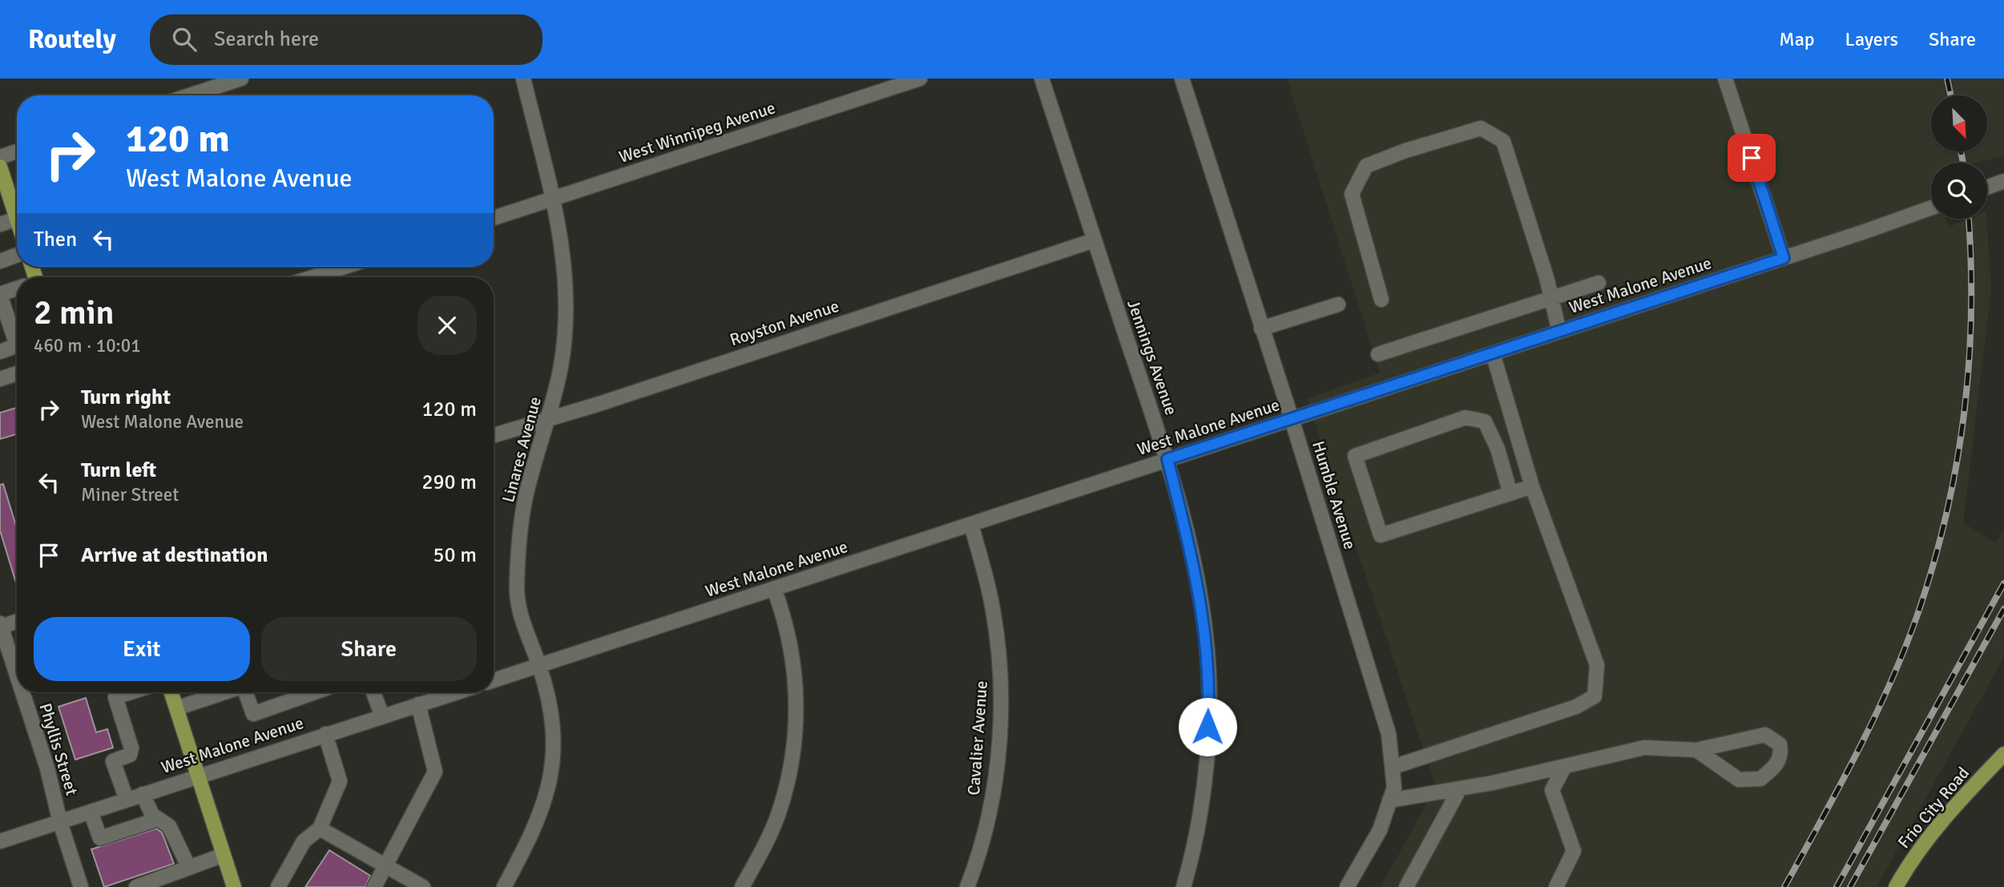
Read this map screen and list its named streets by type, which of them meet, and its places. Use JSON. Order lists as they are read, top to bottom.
{
  "streets": {
    "main road": ["Frio City Road"],
    "street": [
      "West Winnipeg Avenue",
      "West Malone Avenue",
      "Royston Avenue",
      "Jennings Avenue",
      "Linares Avenue",
      "Humble Avenue",
      "Cavalier Avenue",
      "Phyllis Street"
    ]
  },
  "crossings": [
    ["West Winnipeg Avenue", "Linares Avenue"],
    ["West Malone Avenue", "Jennings Avenue"],
    ["West Malone Avenue", "Linares Avenue"],
    ["West Malone Avenue", "Humble Avenue"],
    ["West Malone Avenue", "Cavalier Avenue"],
    ["West Malone Avenue", "Phyllis Street"],
    ["Royston Avenue", "Jennings Avenue"],
    ["Royston Avenue", "Linares Avenue"]
  ],
  "north": "bottom right",
  "page": {
    "header": "Routely",
    "search": "Search here",
    "nav": ["Map", "Layers", "Share"],
    "turn": ["120 m", "West Malone Avenue"],
    "then": "Then",
    "heading": ["2 min", "460 m · 10:01"],
    "list": [
      {
        "name": "Turn right",
        "note": "West Malone Avenue",
        "value": "120 m"
      },
      {
        "name": "Turn left",
        "note": "Miner Street",
        "value": "290 m"
      },
      {
        "name": "Arrive at destination",
        "value": "50 m"
      }
    ],
    "buttons": ["Exit", "Share"]
  }
}
